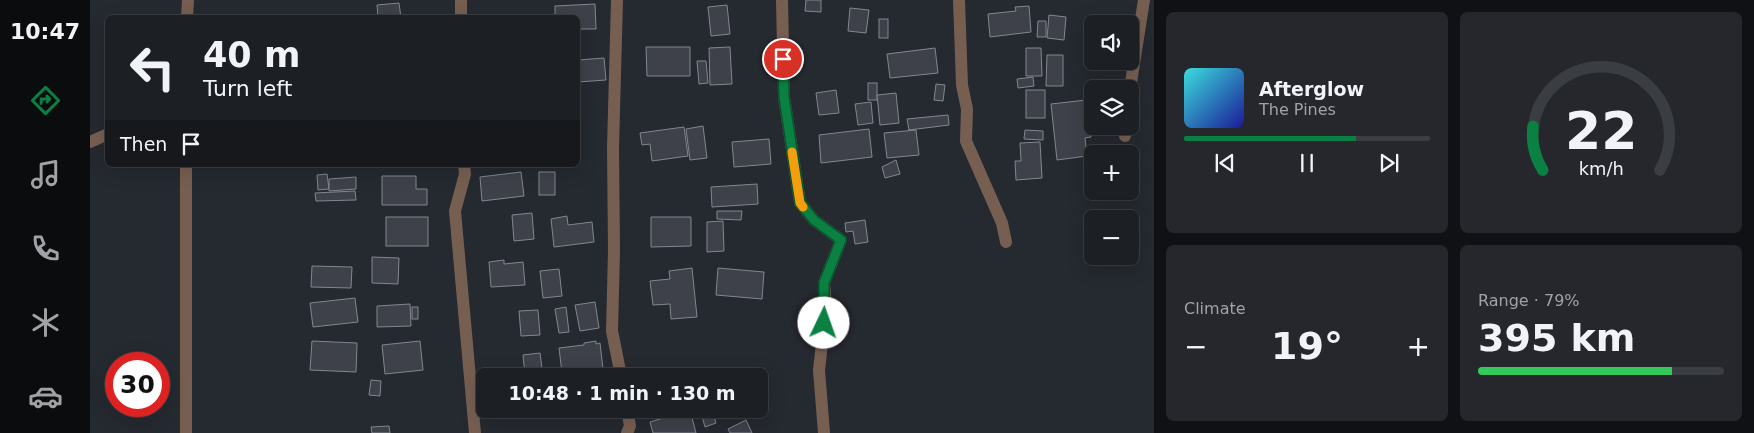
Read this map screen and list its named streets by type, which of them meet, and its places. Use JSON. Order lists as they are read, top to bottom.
{
  "page": {
    "tabs": "10:47",
    "map_buttons": ["+", "−"],
    "turn": ["40 m", "Turn left"],
    "song": ["Afterglow", "The Pines"],
    "then": "Then",
    "tile": [
      "Climate",
      ["Range · 79%", "395 km"]
    ],
    "heat": ["−", "19°", "+"],
    "limit": "30",
    "trip": "10:48 · 1 min · 130 m",
    "gauge": ["22", "km/h"]
  }
}
